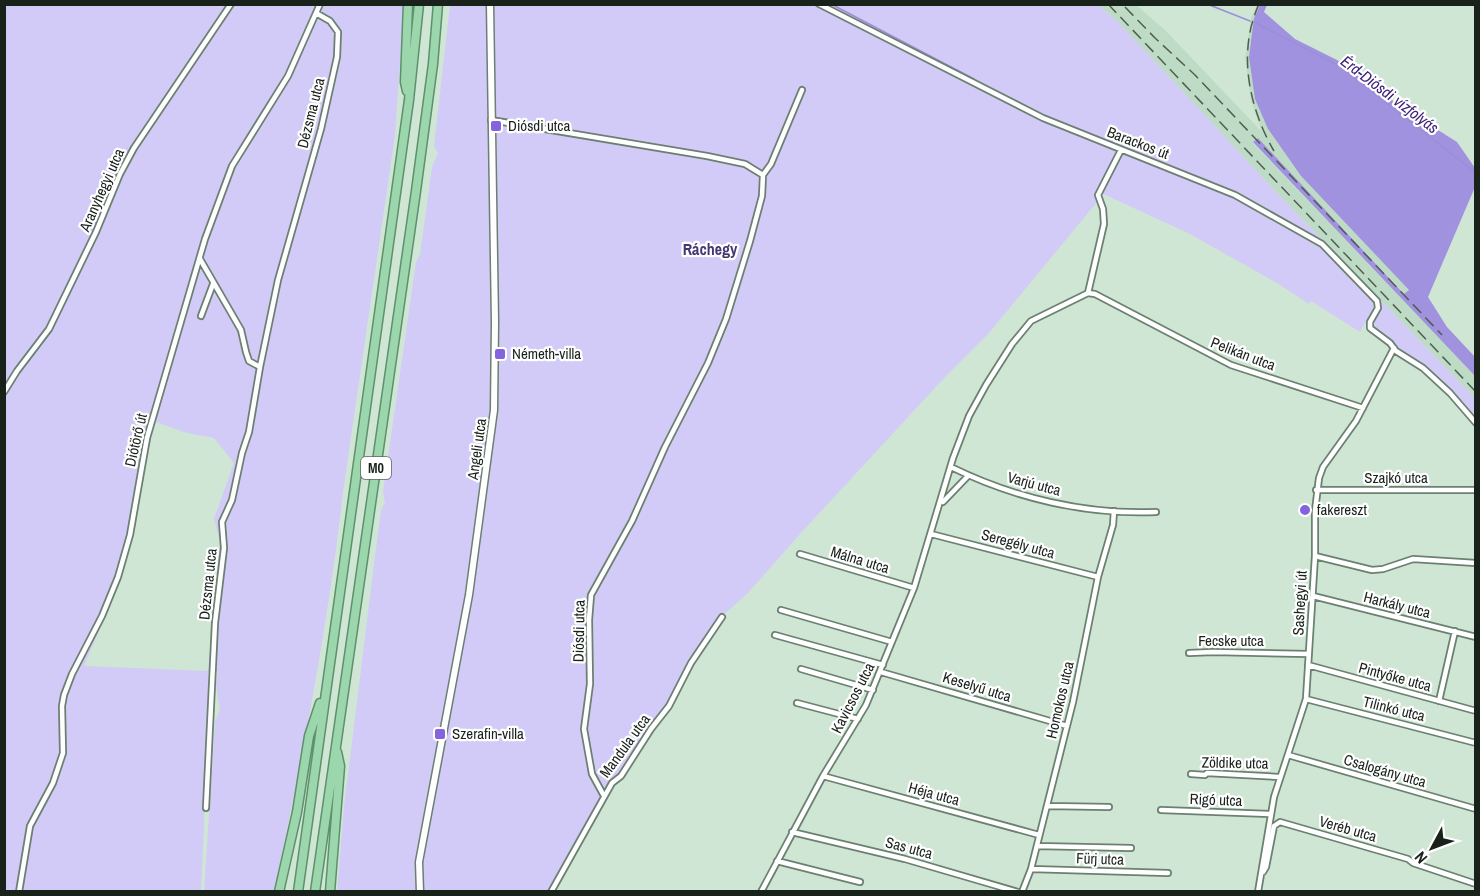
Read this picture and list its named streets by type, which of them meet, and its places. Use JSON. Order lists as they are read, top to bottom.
{
  "streets": {
    "highway": ["M0"],
    "street": [
      "Dézsma utca",
      "Barackos út",
      "Aranyhegyi utca",
      "Pelikán utca",
      "Diótörő út",
      "Angeli utca",
      "Szajkó utca",
      "Varjú utca",
      "Seregély utca",
      "Málna utca",
      "Sashegyi út",
      "Harkály utca",
      "Diósdi utca",
      "Fecske utca",
      "Pintyőke utca",
      "Keselyű utca",
      "Kavicsos utca",
      "Homokos utca",
      "Tilinkó utca",
      "Mandula utca",
      "Zöldike utca",
      "Csalogány utca",
      "Héja utca",
      "Rigó utca",
      "Veréb utca",
      "Sas utca",
      "Fürj utca"
    ]
  },
  "crossings": [
    ["Dézsma utca", "Diótörő út"],
    ["Barackos út", "Sashegyi út"],
    ["Pelikán utca", "Sashegyi út"],
    ["Pelikán utca", "Kavicsos utca"],
    ["Szajkó utca", "Sashegyi út"],
    ["Varjú utca", "Kavicsos utca"],
    ["Varjú utca", "Homokos utca"],
    ["Seregély utca", "Kavicsos utca"],
    ["Seregély utca", "Homokos utca"],
    ["Málna utca", "Kavicsos utca"],
    ["Sashegyi út", "Harkály utca"],
    ["Sashegyi út", "Fecske utca"],
    ["Sashegyi út", "Pintyőke utca"],
    ["Sashegyi út", "Tilinkó utca"],
    ["Sashegyi út", "Zöldike utca"],
    ["Sashegyi út", "Csalogány utca"],
    ["Sashegyi út", "Rigó utca"],
    ["Sashegyi út", "Veréb utca"],
    ["Diósdi utca", "Mandula utca"],
    ["Keselyű utca", "Kavicsos utca"],
    ["Keselyű utca", "Homokos utca"],
    ["Kavicsos utca", "Héja utca"],
    ["Kavicsos utca", "Sas utca"],
    ["Homokos utca", "Héja utca"],
    ["Homokos utca", "Sas utca"],
    ["Homokos utca", "Fürj utca"]
  ],
  "districts": ["Ráchegy"],
  "water": ["Érd-Diósdi vízfolyás"],
  "places": {
    "transit": ["Diósdi utca", "Németh-villa", "Szerafin-villa"],
    "other": ["fakereszt"]
  },
  "north": "bottom left"
}
